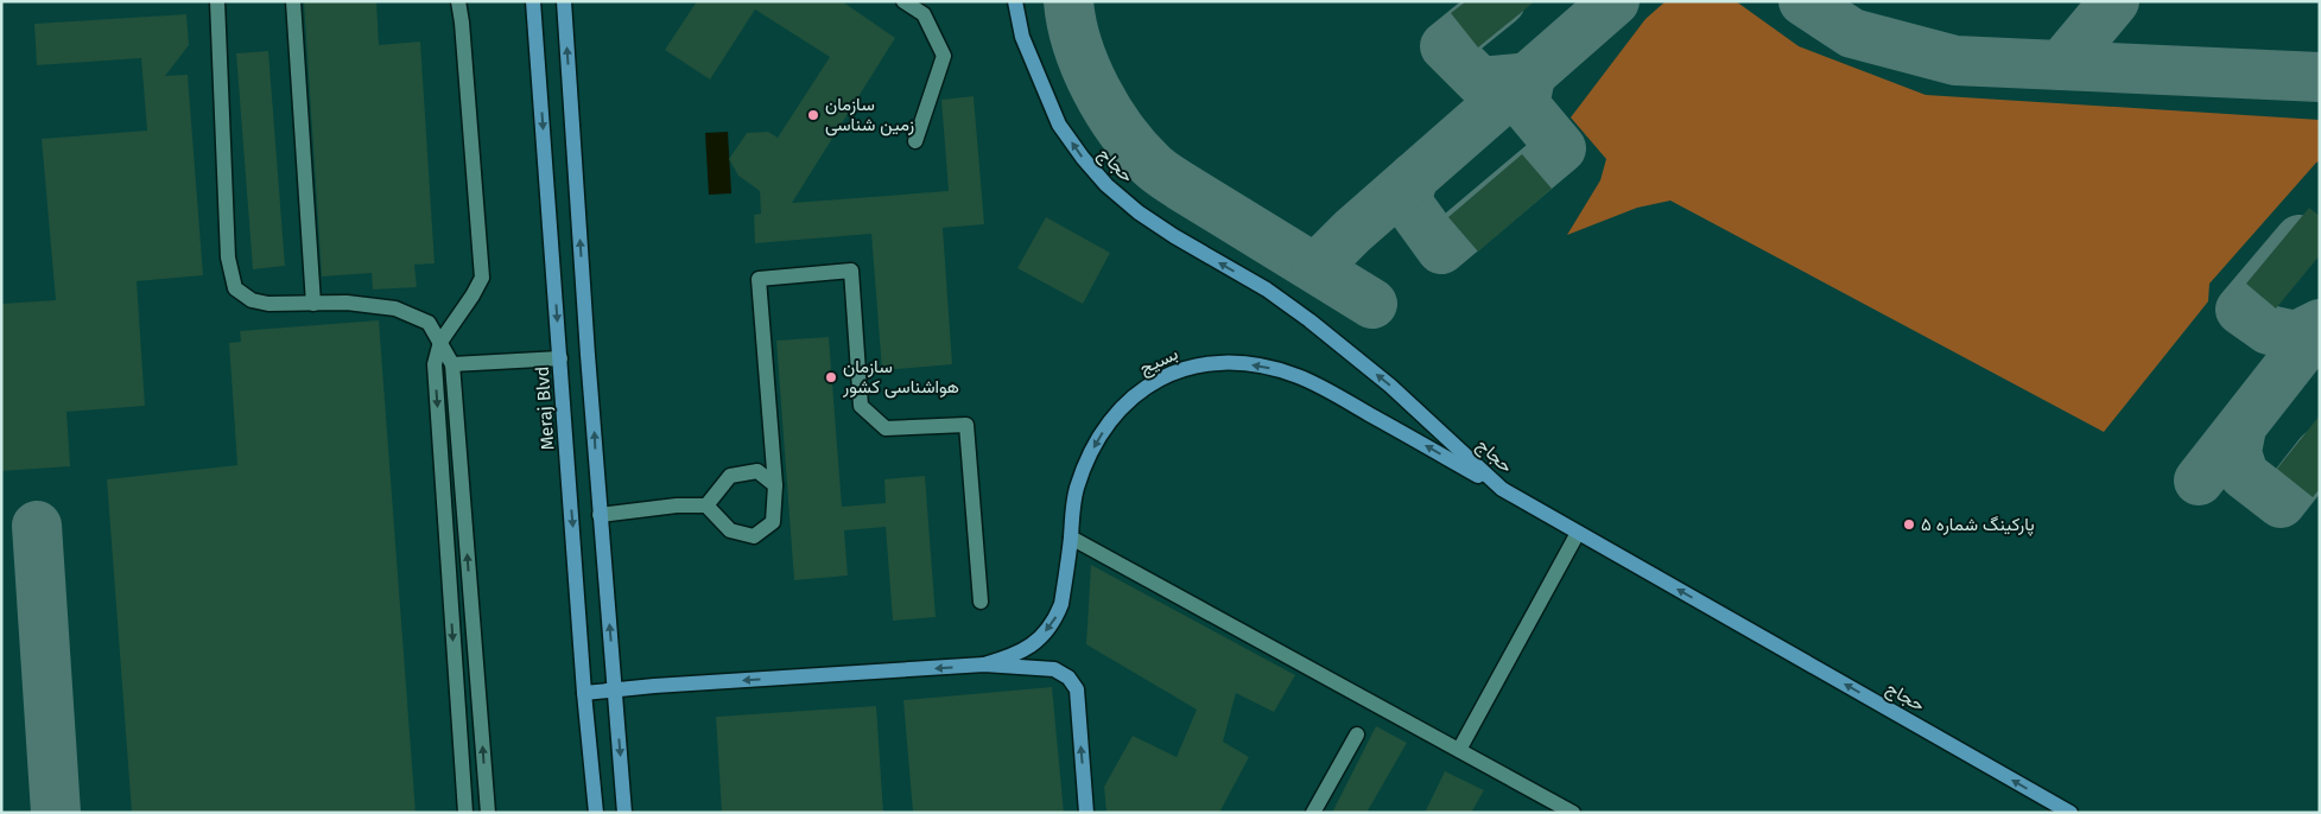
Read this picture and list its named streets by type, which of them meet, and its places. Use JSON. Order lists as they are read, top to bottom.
{
  "streets": {
    "main road": ["حجاج", "بسیج", "Meraj Blvd"]
  },
  "crossings": [
    ["حجاج", "بسیج"]
  ],
  "one_way": ["حجاج"],
  "places": ["سازمان زمین شناسی", "سازمان هواشناسی کشور", "پارکینگ شماره ۵"]
}
